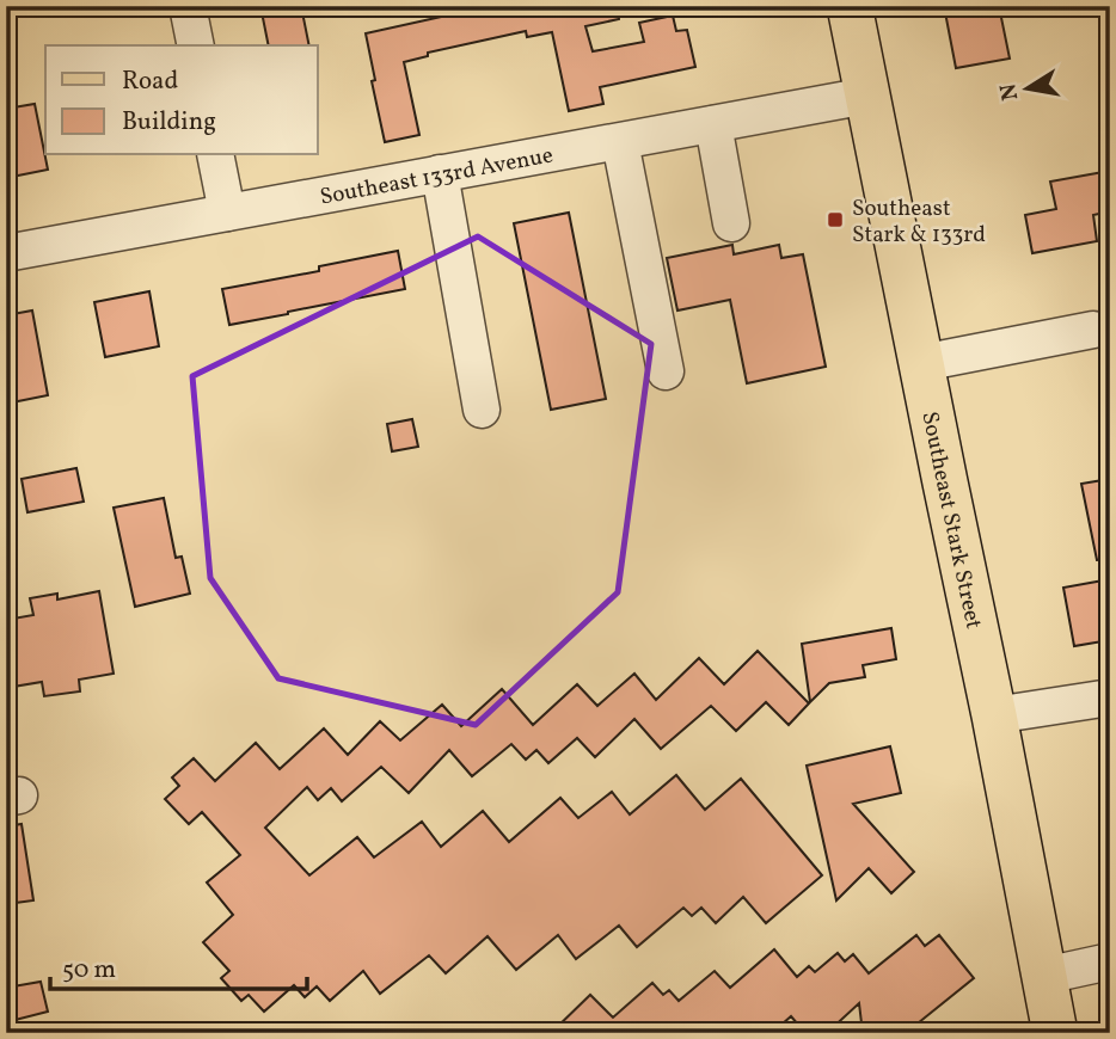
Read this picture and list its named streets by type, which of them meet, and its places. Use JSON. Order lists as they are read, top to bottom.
{
  "streets": {
    "main road": ["Southeast Stark Street"],
    "street": ["Southeast 133rd Avenue"]
  },
  "crossings": [
    ["Southeast 133rd Avenue", "Southeast Stark Street"]
  ],
  "places": {
    "transit": ["Southeast Stark & 133rd"]
  },
  "legend": ["Road", "Building"],
  "scale_bar": "50 m",
  "north": "left"
}
